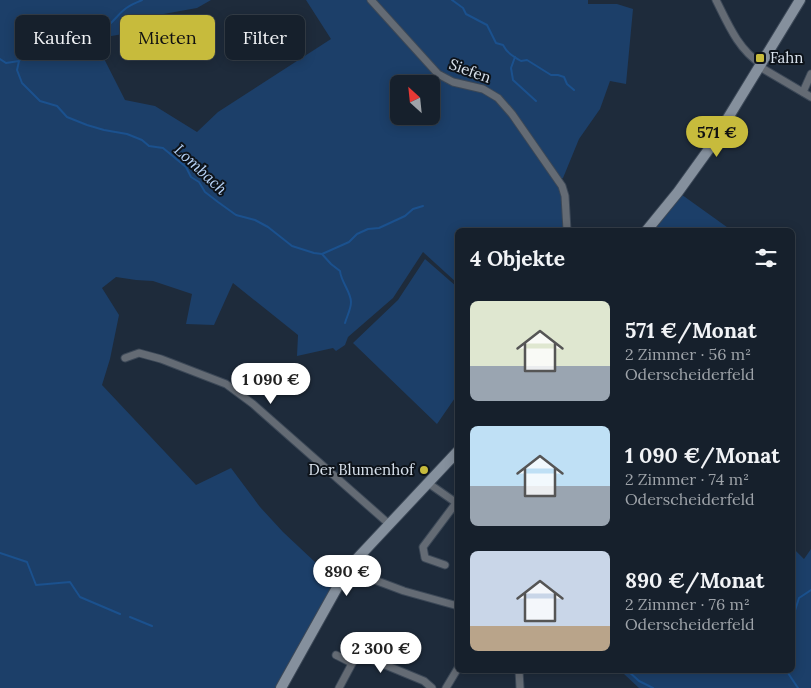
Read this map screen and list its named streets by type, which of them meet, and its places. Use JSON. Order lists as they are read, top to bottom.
{
  "streets": {
    "street": ["Siefen"]
  },
  "water": ["Lombach"],
  "places": {
    "transit": ["Fahn"],
    "other": ["Der Blumenhof"]
  },
  "north": "top left",
  "page": {
    "chip": ["Kaufen", "Mieten", "Filter"],
    "price": [
      "571 €",
      "1 090 €",
      "890 €",
      "2 300 €"
    ],
    "heading": "4 Objekte",
    "list": [
      {
        "name": "571 €/Monat",
        "note": "2 Zimmer · 56 m² · Oderscheiderfeld"
      },
      {
        "name": "1 090 €/Monat",
        "note": "2 Zimmer · 74 m² · Oderscheiderfeld"
      },
      {
        "name": "890 €/Monat",
        "note": "2 Zimmer · 76 m² · Oderscheiderfeld"
      }
    ]
  }
}
